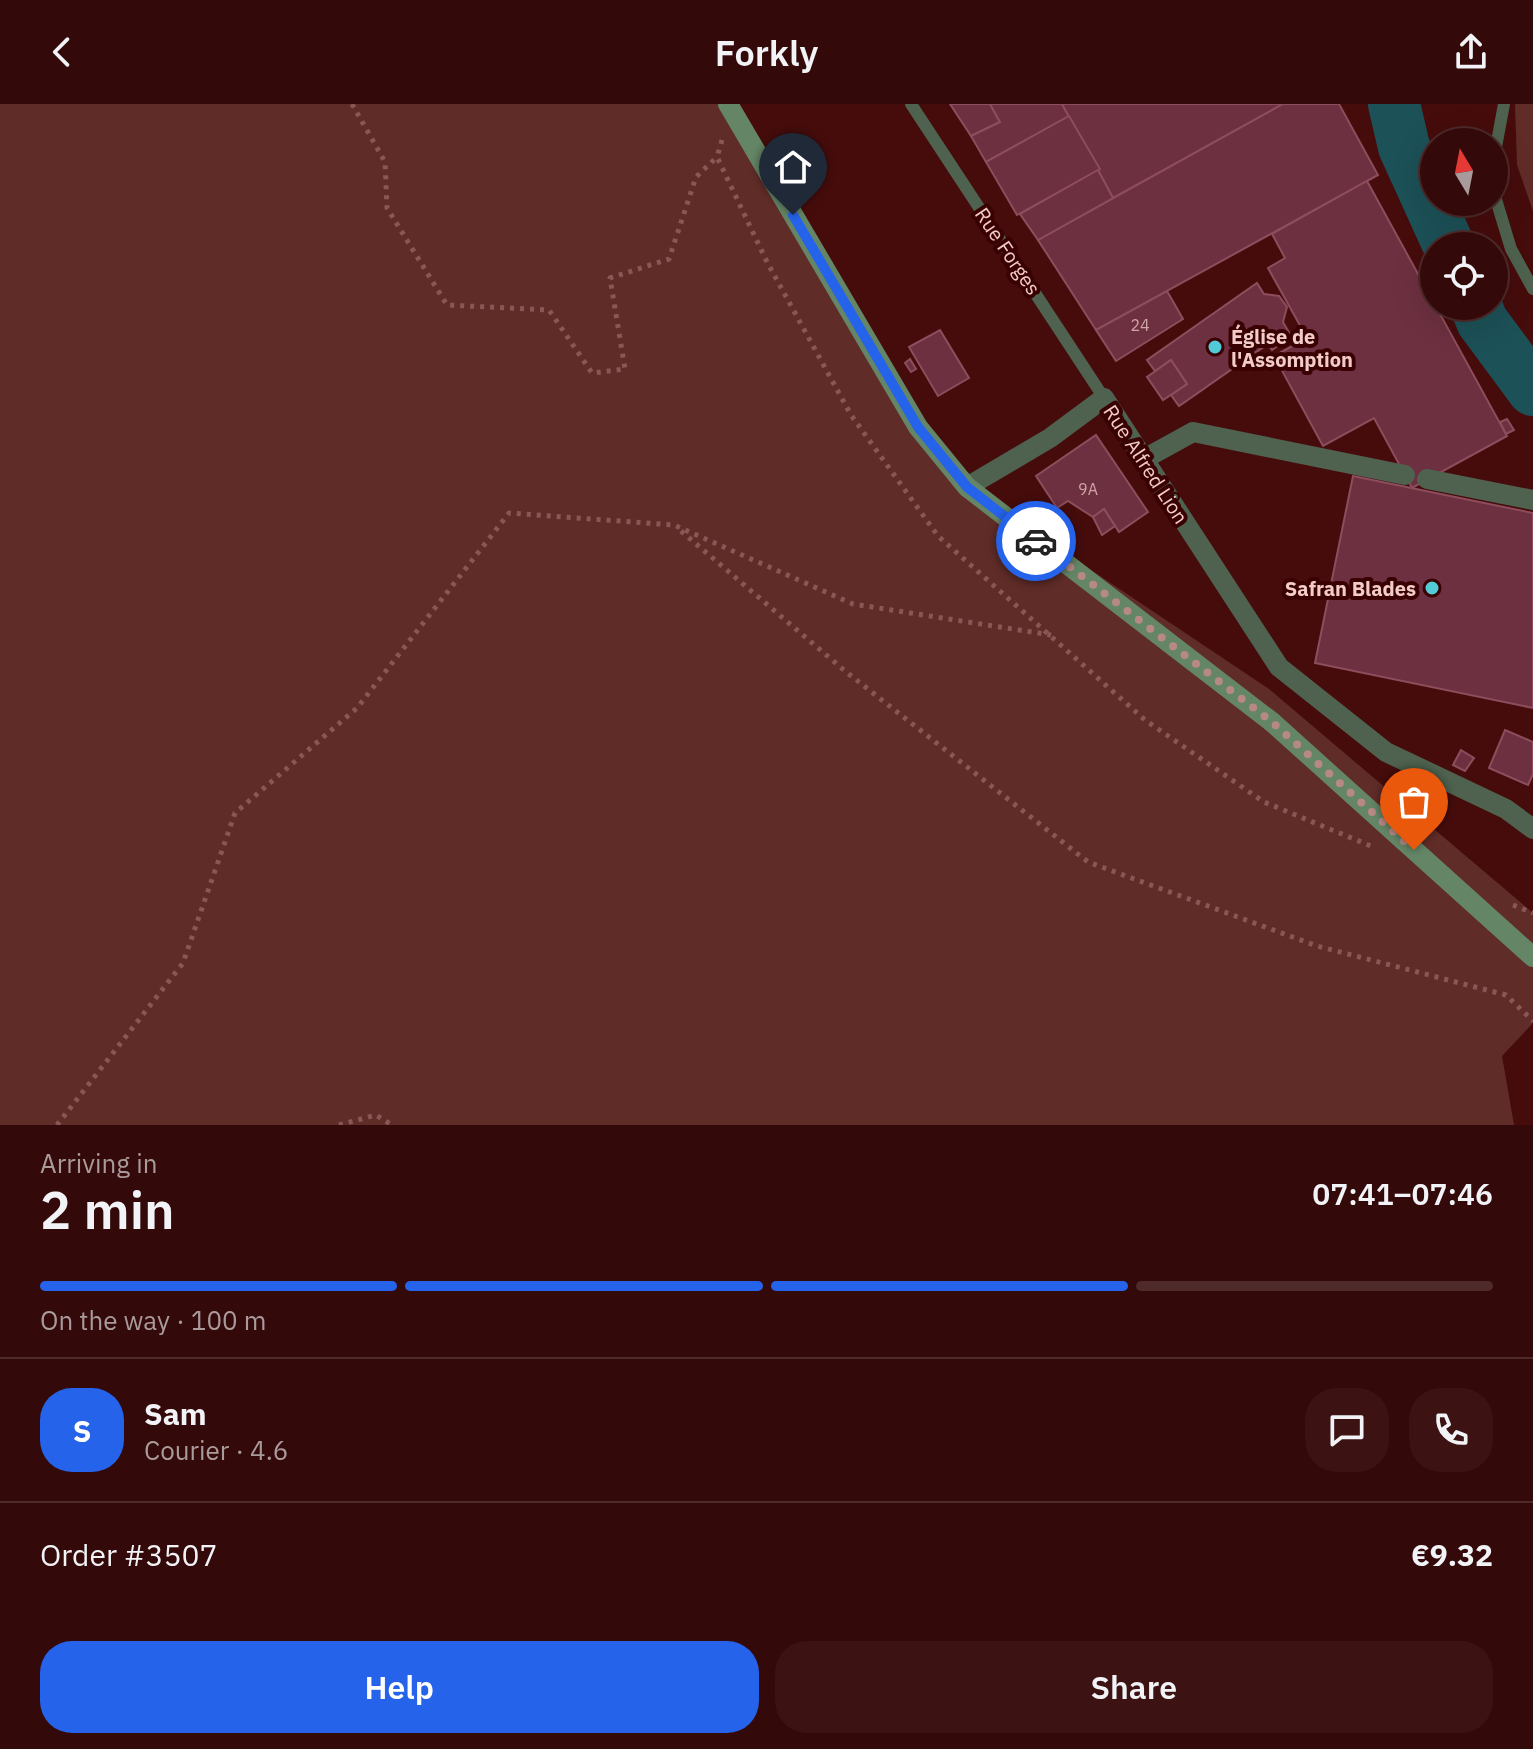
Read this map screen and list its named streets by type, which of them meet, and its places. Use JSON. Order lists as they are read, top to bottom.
{
  "streets": {
    "street": ["Rue Alfred Lion"],
    "lane": ["Rue Forges"]
  },
  "crossings": [
    ["Rue Forges", "Rue Alfred Lion"]
  ],
  "places": ["Église de l'Assomption", "Safran Blades"],
  "house_numbers": ["24", "9A"],
  "north": "top",
  "page": {
    "header": "Forkly",
    "heading": ["2 min", "Arriving in", "07:41–07:46"],
    "panel": [
      "Sam",
      "Courier · 4.6",
      "Order #3507",
      "€9.32"
    ],
    "bar": "On the way · 100 m",
    "round": "S",
    "buttons": ["Help", "Share"]
  }
}
